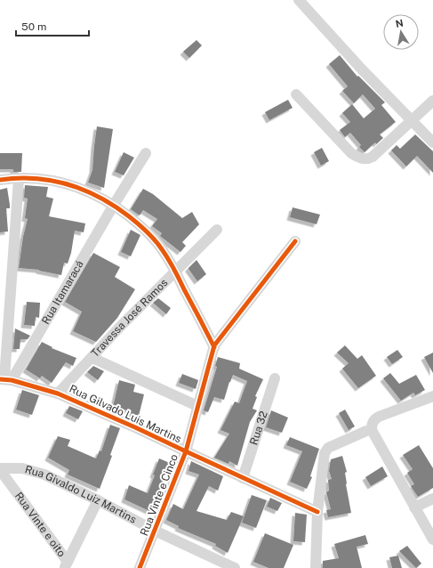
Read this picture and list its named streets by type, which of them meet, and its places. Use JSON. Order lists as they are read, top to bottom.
{
  "streets": {
    "street": [
      "Rua Itamaracá",
      "Travessa José Ramos",
      "Rua Gilvado Luis Martins",
      "Rua 32",
      "Rua Givaldo Luiz Martins",
      "Rua Vinte e Cinco",
      "Rua Vinte e oito"
    ]
  },
  "crossings": [
    ["Rua Itamaracá", "Rua Gilvado Luis Martins"],
    ["Travessa José Ramos", "Rua Gilvado Luis Martins"],
    ["Rua Gilvado Luis Martins", "Rua 32"],
    ["Rua Gilvado Luis Martins", "Rua Vinte e Cinco"],
    ["Rua Givaldo Luiz Martins", "Rua Vinte e Cinco"],
    ["Rua Givaldo Luiz Martins", "Rua Vinte e oito"]
  ],
  "scale_bar": "50 m",
  "north": "top"
}
